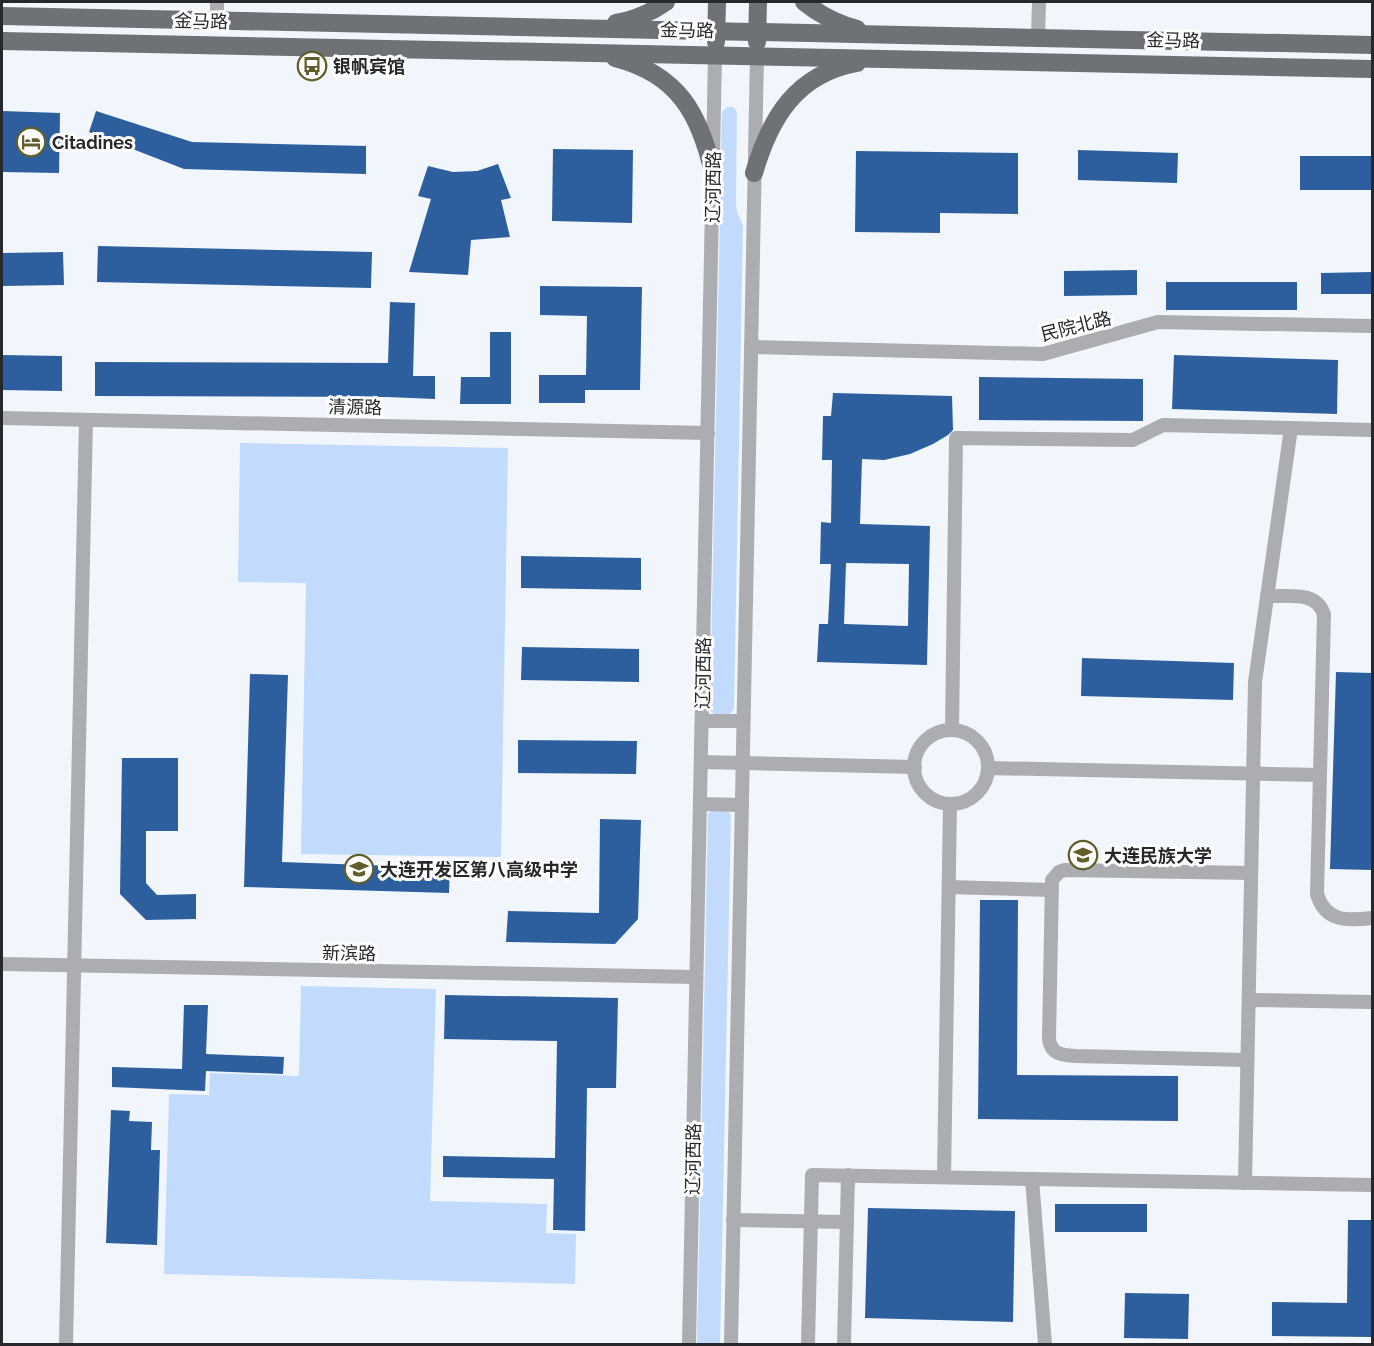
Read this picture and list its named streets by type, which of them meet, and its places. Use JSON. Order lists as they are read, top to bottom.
{
  "streets": {
    "main road": ["金马路", "辽河西路"],
    "street": ["民院北路", "清源路", "新滨路"]
  },
  "crossings": [
    ["金马路", "辽河西路"],
    ["辽河西路", "清源路"],
    ["辽河西路", "新滨路"]
  ],
  "places": {
    "bus stop": ["银帆宾馆"],
    "hotel": ["Citadines"],
    "school or university": ["大连民族大学", "大连开发区第八高级中学"]
  }
}
